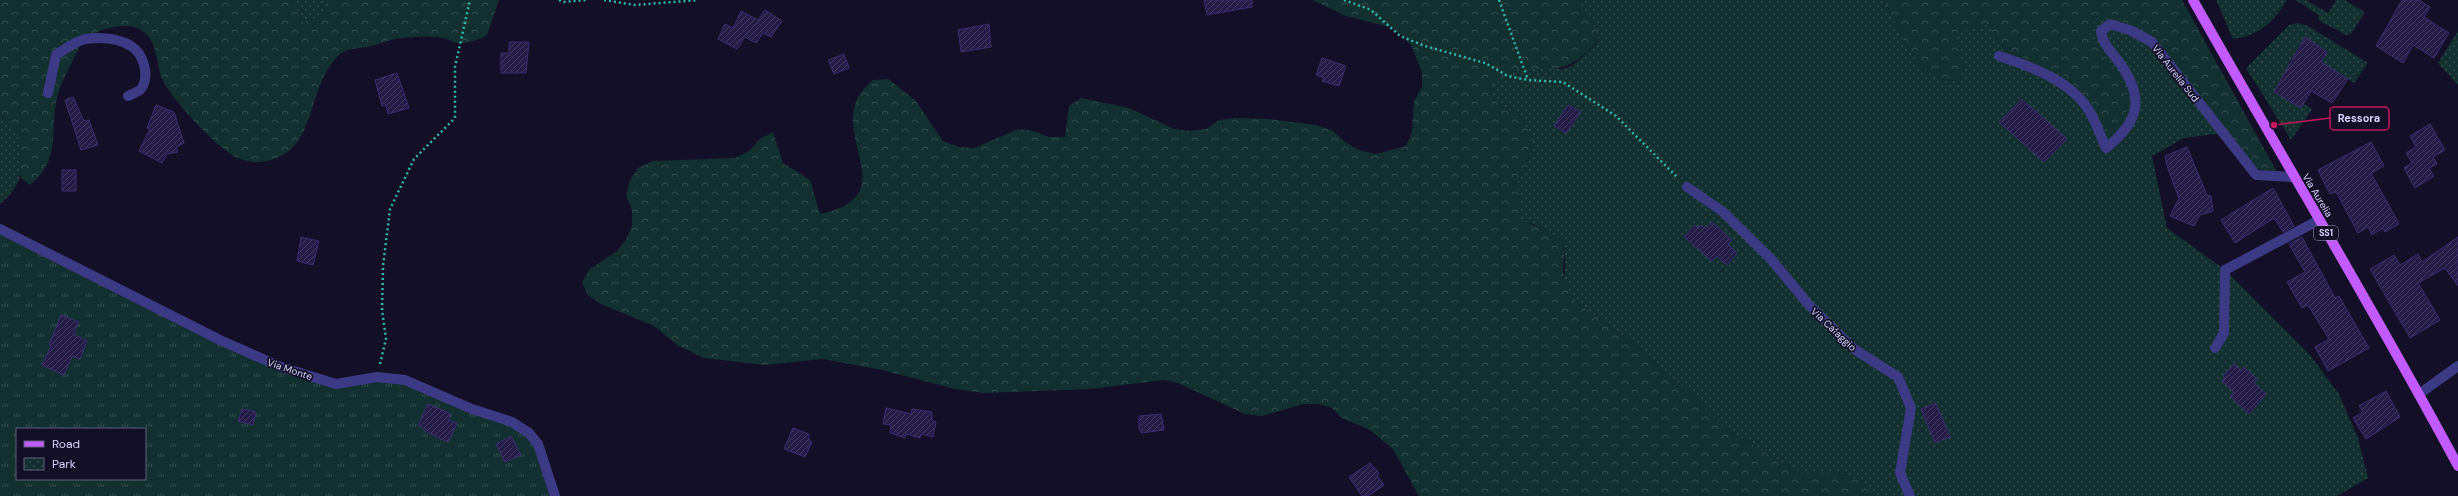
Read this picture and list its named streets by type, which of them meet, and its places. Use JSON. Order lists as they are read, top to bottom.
{
  "streets": {
    "main road": ["Via Aurelia", "SS1"],
    "street": ["Via Aurelia Sud", "Via Cafaggio", "Via Monte"]
  },
  "crossings": [
    ["Via Aurelia Sud", "Via Aurelia"]
  ],
  "places": ["Ressora"],
  "legend": ["Road", "Park"]
}
